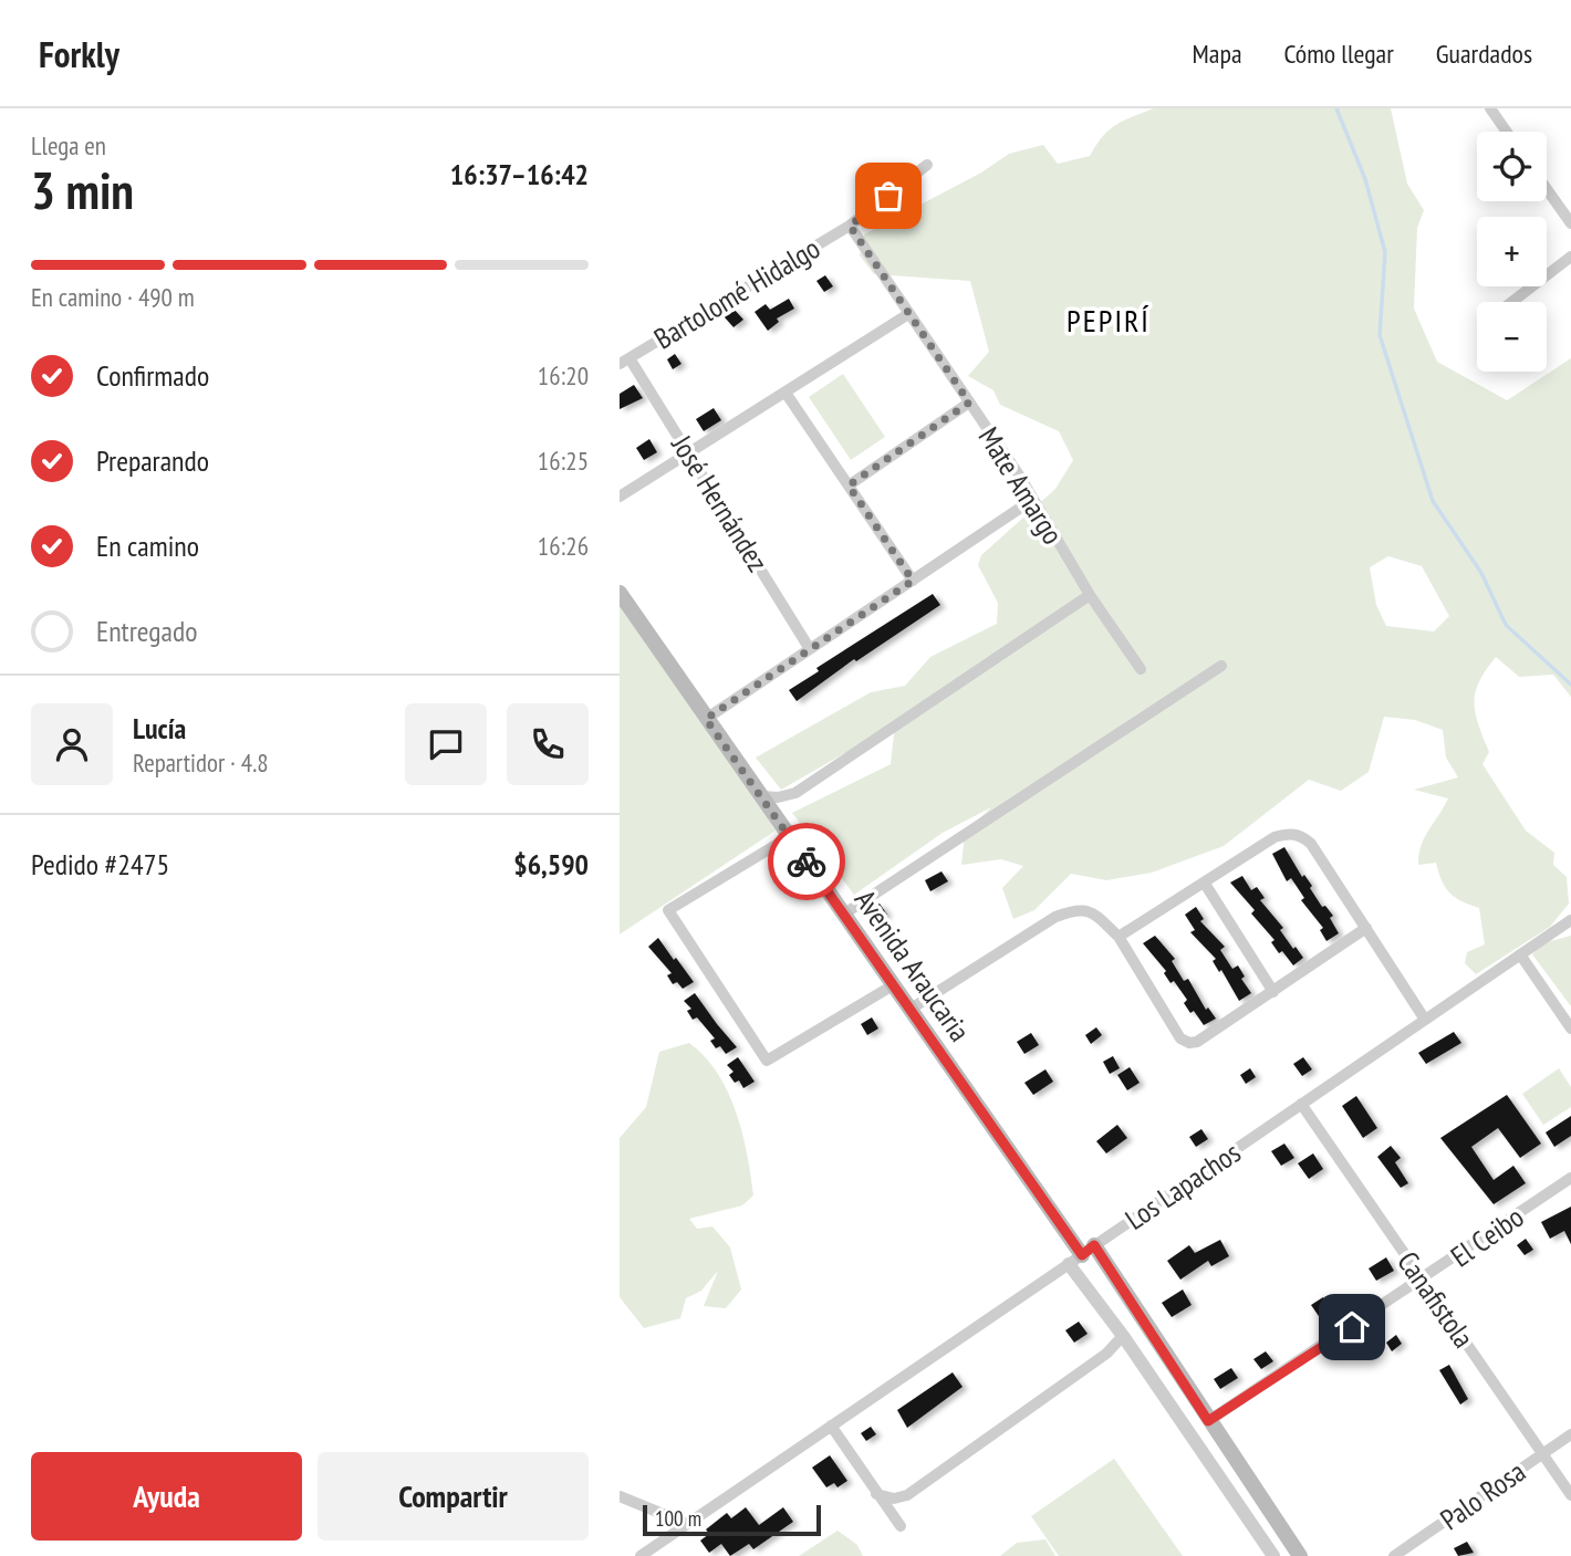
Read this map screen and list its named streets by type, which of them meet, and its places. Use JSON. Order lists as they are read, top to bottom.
{
  "streets": {
    "main road": ["Avenida Araucaria"],
    "street": [
      "Bartolomé Hidalgo",
      "Mate Amargo",
      "José Hernández",
      "Los Lapachos",
      "El Ceibo",
      "Canafistola",
      "Palo Rosa"
    ]
  },
  "crossings": [
    ["Bartolomé Hidalgo", "Mate Amargo"],
    ["Bartolomé Hidalgo", "José Hernández"],
    ["Avenida Araucaria", "Los Lapachos"],
    ["Avenida Araucaria", "El Ceibo"],
    ["Los Lapachos", "Canafistola"],
    ["El Ceibo", "Canafistola"],
    ["Canafistola", "Palo Rosa"]
  ],
  "districts": ["PEPIRÍ"],
  "scale_bar": "100 m",
  "page": {
    "header": "Forkly",
    "nav": ["Mapa", "Cómo llegar", "Guardados"],
    "heading": ["3 min", "Llega en", "16:37–16:42"],
    "panel": [
      "Lucía",
      "Repartidor · 4.8",
      "Pedido #2475",
      "$6,590"
    ],
    "map_buttons": ["+", "−"],
    "bar": "En camino · 490 m",
    "list": [
      ["Confirmado", "16:20"],
      ["Preparando", "16:25"],
      ["En camino", "16:26"],
      "Entregado"
    ],
    "buttons": ["Ayuda", "Compartir"],
    "scale": "100 m"
  }
}
